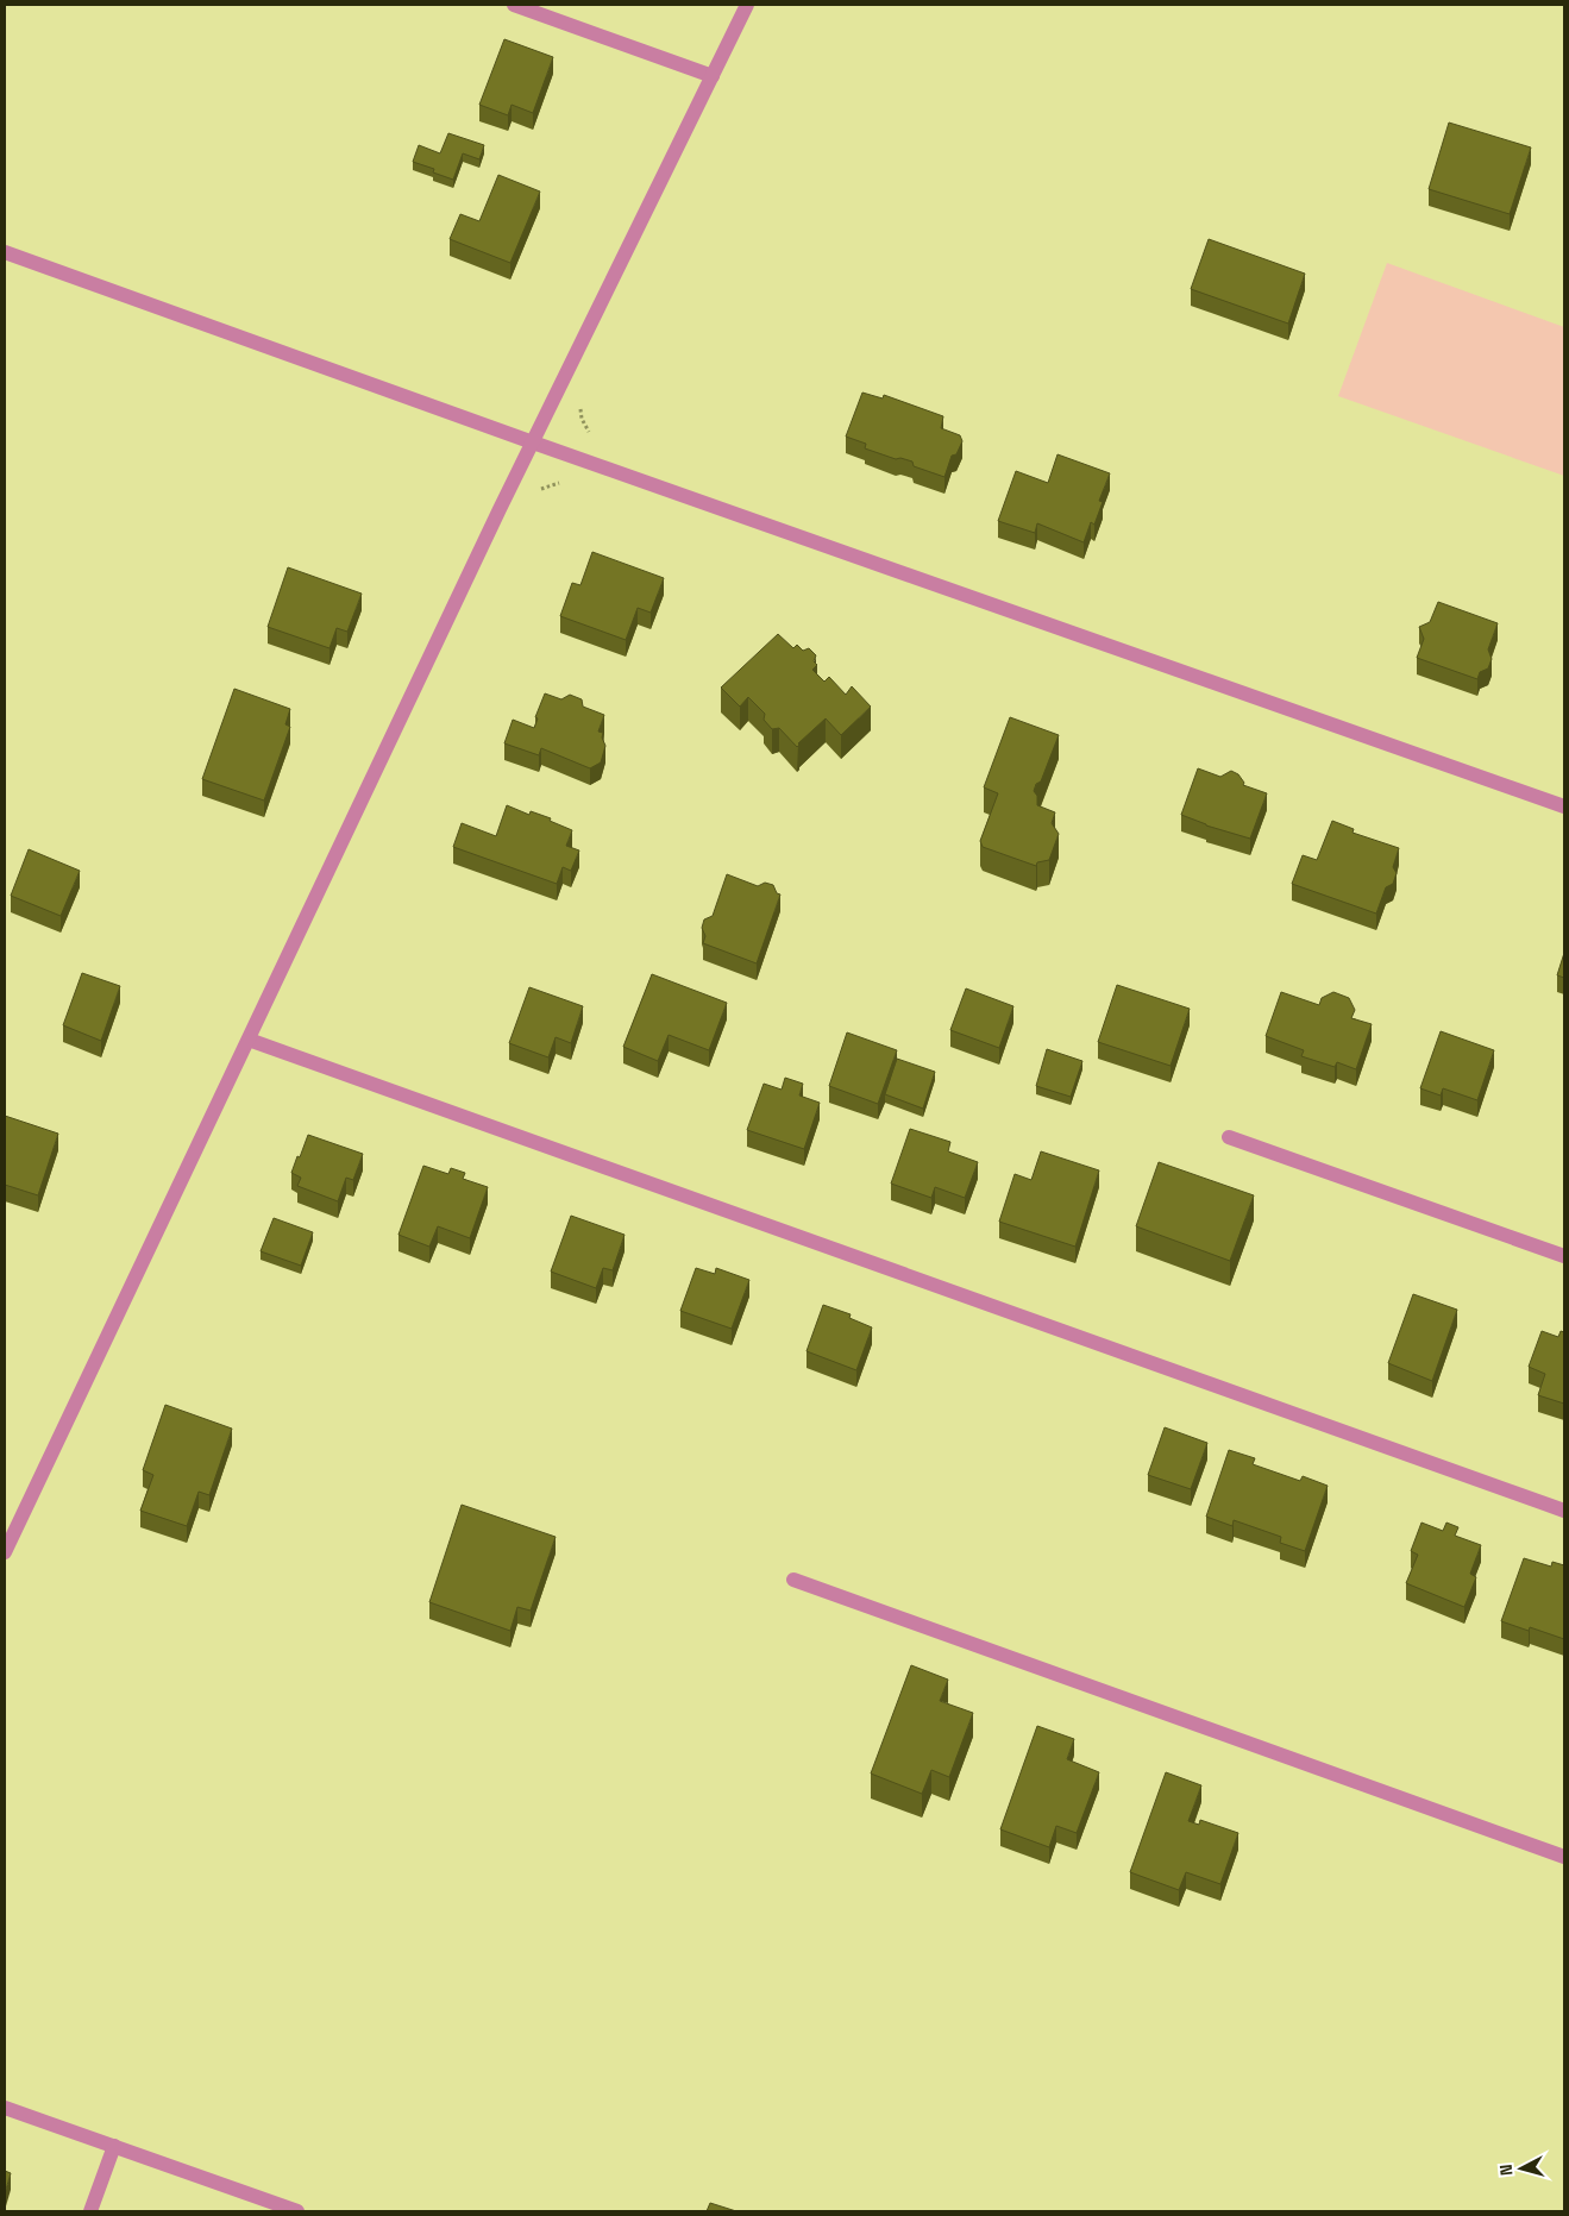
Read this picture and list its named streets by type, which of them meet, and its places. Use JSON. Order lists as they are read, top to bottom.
{
  "north": "left"
}
